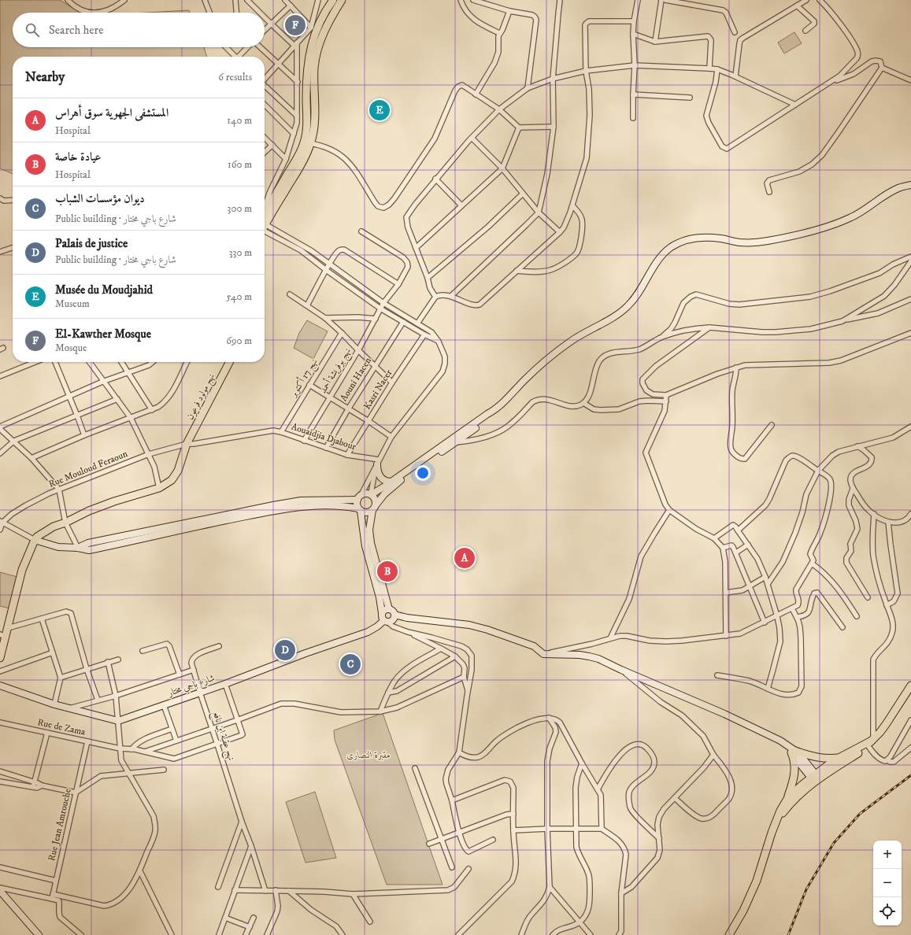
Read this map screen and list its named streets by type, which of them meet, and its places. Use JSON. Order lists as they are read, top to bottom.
{
  "streets": {
    "main road": ["نهج مولود فرعون"],
    "street": [
      "نهج بوفريشة أحمد",
      "نهج 17 أكتوبر",
      "Aouni Hacen",
      "Kasri Nacer",
      "Aouaidjia Djabour",
      "Rue Mouloud Feraoun",
      "شارع باجي مختار",
      "Rue de Zama",
      "نهج عقبة ابن نافع",
      "Rue Jean Amrouche"
    ]
  },
  "crossings": [
    ["نهج بوفريشة أحمد", "Aouaidjia Djabour"],
    ["نهج 17 أكتوبر", "Aouaidjia Djabour"],
    ["Aouni Hacen", "Aouaidjia Djabour"],
    ["Kasri Nacer", "Aouaidjia Djabour"],
    ["نهج مولود فرعون", "Aouaidjia Djabour"],
    ["نهج مولود فرعون", "Rue Mouloud Feraoun"],
    ["Aouaidjia Djabour", "Rue Mouloud Feraoun"],
    ["شارع باجي مختار", "نهج عقبة ابن نافع"],
    ["Rue de Zama", "نهج عقبة ابن نافع"],
    ["Rue de Zama", "Rue Jean Amrouche"]
  ],
  "parks": ["مقبرة النصارى"],
  "page": {
    "search": "Search here",
    "pins": [
      "F",
      "E",
      "A",
      "B",
      "D",
      "C"
    ],
    "heading": ["Nearby", "6 results"],
    "list": [
      {
        "mark": "A",
        "name": "المستشفى الجهوية سوق أهراس",
        "note": "Hospital",
        "value": "140 m"
      },
      {
        "mark": "B",
        "name": "عيادة خاصة",
        "note": "Hospital",
        "value": "160 m"
      },
      {
        "mark": "C",
        "name": "ديوان مؤسسات الشباب",
        "note": "Public building · شارع باجي مختار",
        "value": "300 m"
      },
      {
        "mark": "D",
        "name": "Palais de justice",
        "note": "Public building · شارع باجي مختار",
        "value": "330 m"
      },
      {
        "mark": "E",
        "name": "Musée du Moudjahid",
        "note": "Museum",
        "value": "540 m"
      },
      {
        "mark": "F",
        "name": "El-Kawther Mosque",
        "note": "Mosque",
        "value": "690 m"
      }
    ],
    "map_buttons": ["+", "−"]
  }
}
